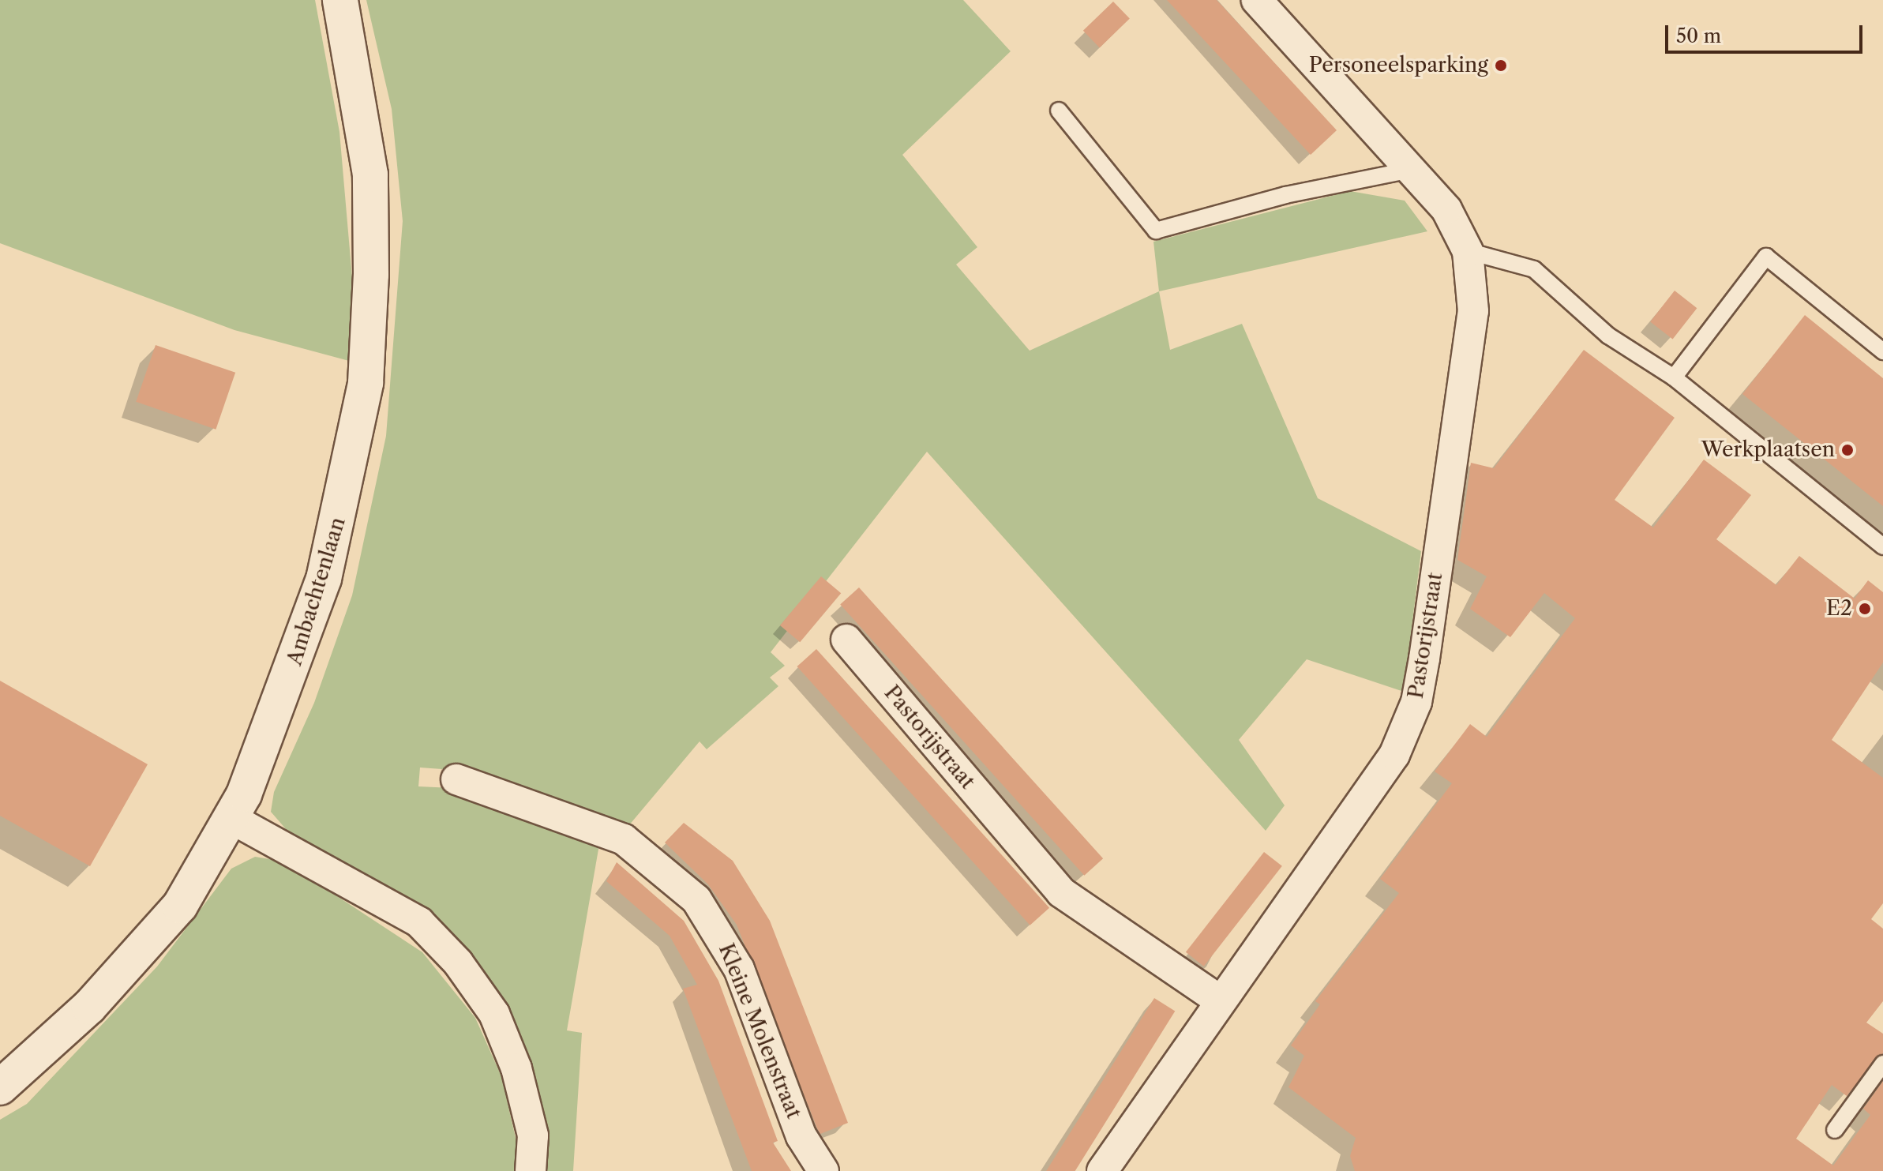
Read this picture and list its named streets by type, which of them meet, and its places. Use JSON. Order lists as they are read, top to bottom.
{
  "streets": {
    "street": ["Ambachtenlaan", "Pastorijstraat", "Kleine Molenstraat"]
  },
  "places": ["Personeelsparking", "Werkplaatsen", "E2"],
  "scale_bar": "50 m"
}
